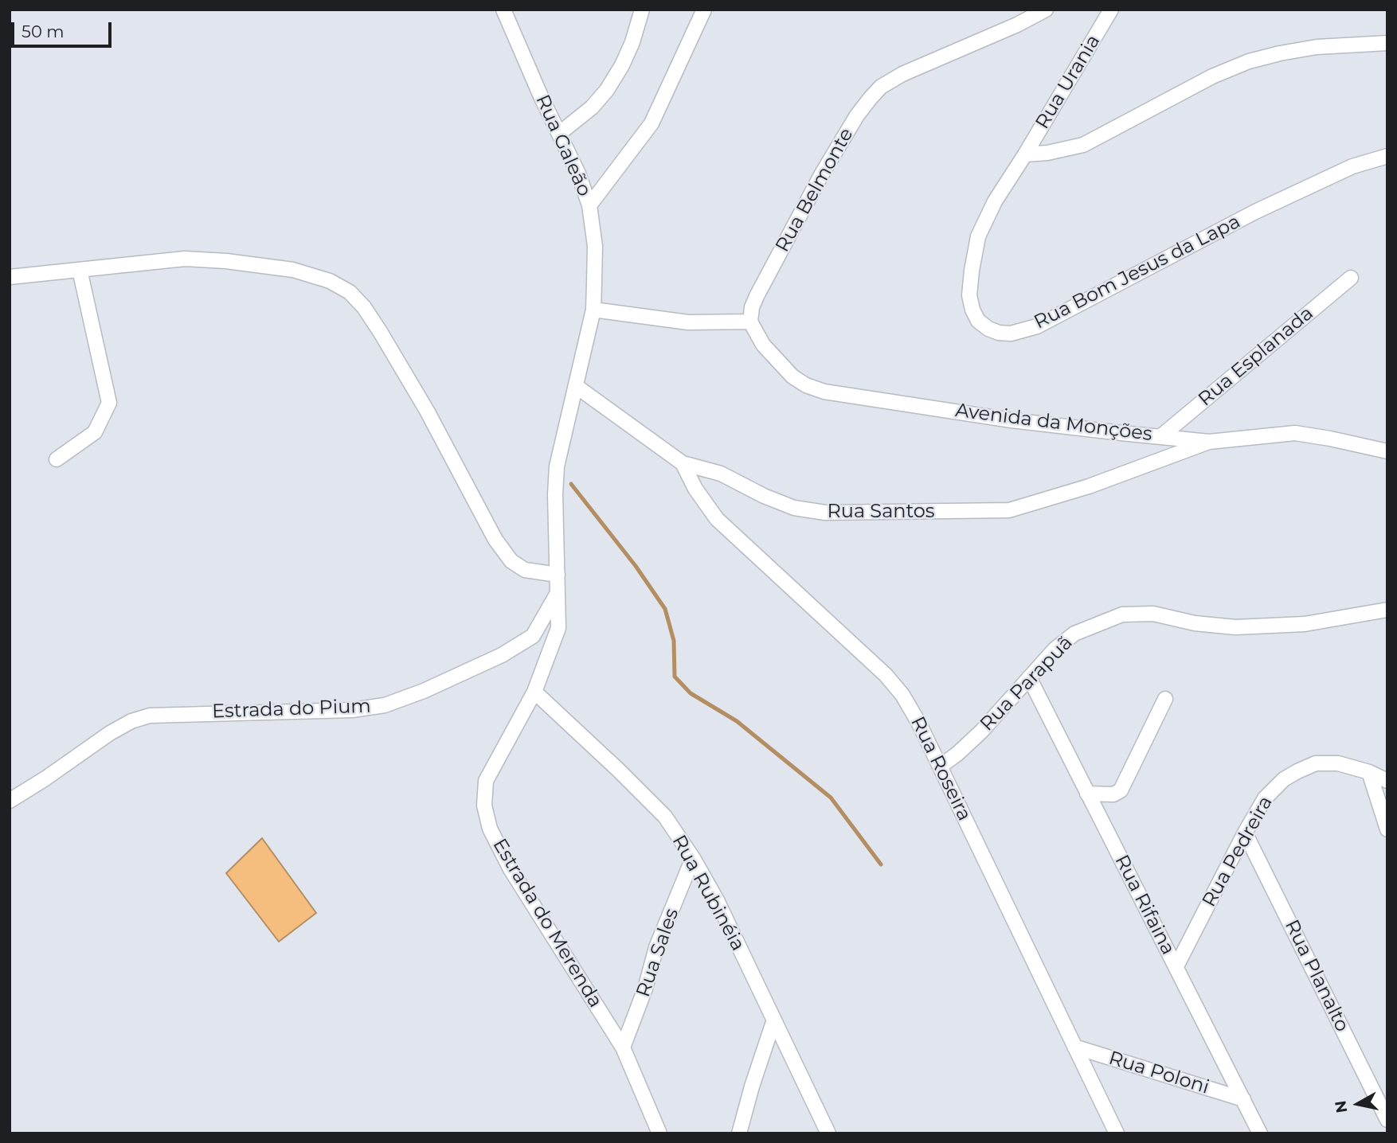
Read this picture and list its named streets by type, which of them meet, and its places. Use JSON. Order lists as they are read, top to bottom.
{
  "streets": {
    "street": [
      "Rua Urania",
      "Rua Galeão",
      "Rua Belmonte",
      "Rua Bom Jesus da Lapa",
      "Rua Esplanada",
      "Avenida da Monções",
      "Rua Santos",
      "Rua Parapuã",
      "Estrada do Pium",
      "Rua Roseira",
      "Rua Pedreira",
      "Rua Rubinéia",
      "Rua Rifaina",
      "Estrada do Merenda",
      "Rua Sales",
      "Rua Planalto",
      "Rua Poloni"
    ]
  },
  "crossings": [
    ["Rua Urania", "Rua Bom Jesus da Lapa"],
    ["Rua Galeão", "Rua Santos"],
    ["Rua Galeão", "Estrada do Merenda"],
    ["Rua Belmonte", "Avenida da Monções"],
    ["Rua Esplanada", "Avenida da Monções"],
    ["Avenida da Monções", "Rua Santos"],
    ["Rua Santos", "Rua Roseira"],
    ["Rua Santos", "Estrada do Merenda"],
    ["Rua Parapuã", "Rua Roseira"],
    ["Rua Parapuã", "Rua Rifaina"],
    ["Estrada do Pium", "Estrada do Merenda"],
    ["Rua Roseira", "Rua Poloni"],
    ["Rua Pedreira", "Rua Rifaina"],
    ["Rua Pedreira", "Rua Planalto"],
    ["Rua Rubinéia", "Estrada do Merenda"],
    ["Rua Rubinéia", "Rua Sales"],
    ["Rua Rifaina", "Rua Poloni"],
    ["Estrada do Merenda", "Rua Sales"]
  ],
  "scale_bar": "50 m",
  "north": "left"
}
